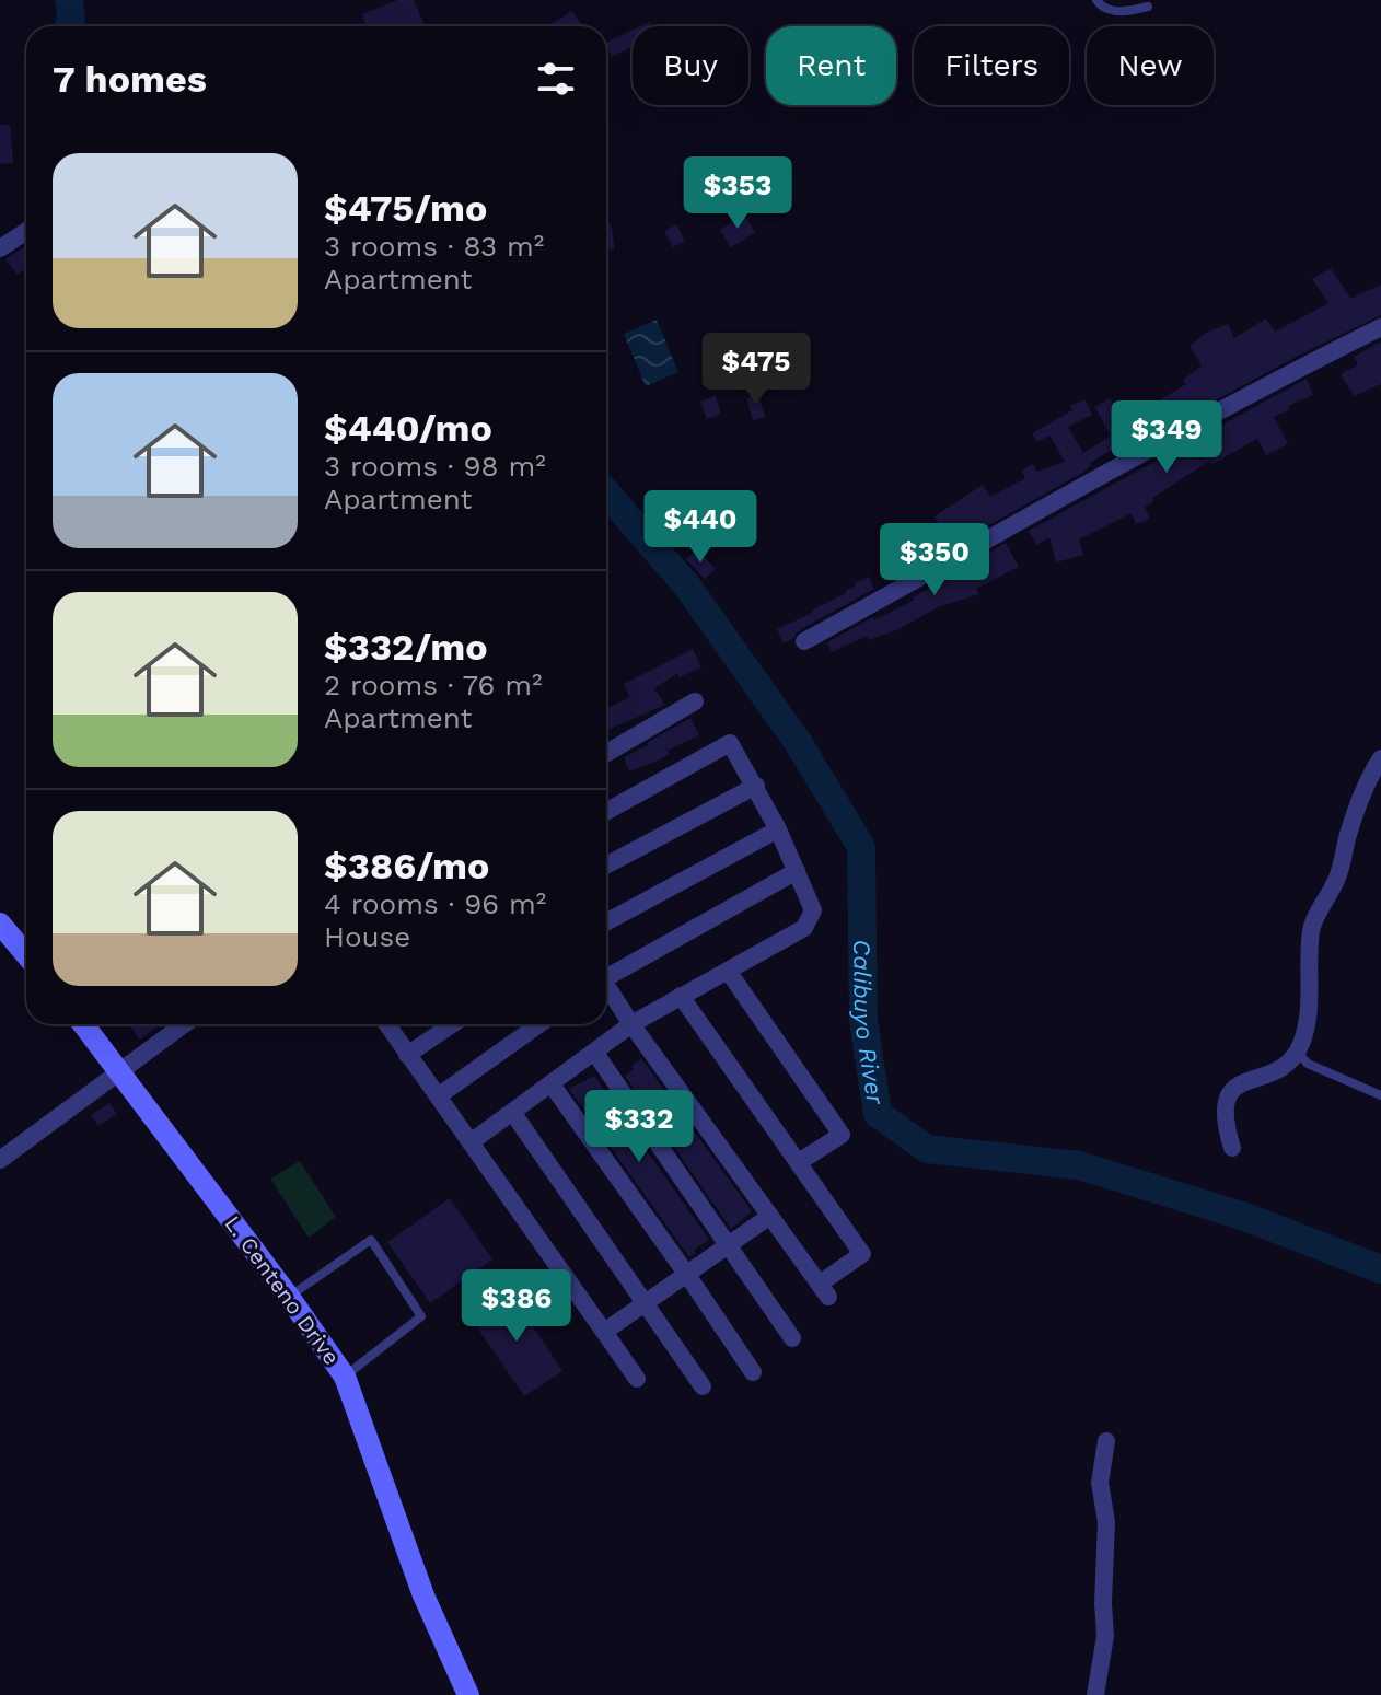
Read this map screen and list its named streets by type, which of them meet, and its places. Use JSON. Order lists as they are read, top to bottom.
{
  "streets": {
    "street": ["L. Centeno Drive"]
  },
  "water": ["Calibuyo River"],
  "page": {
    "chip": [
      "Buy",
      "Rent",
      "Filters",
      "New"
    ],
    "heading": "7 homes",
    "list": [
      {
        "name": "$475/mo",
        "note": "3 rooms · 83 m² · Apartment"
      },
      {
        "name": "$440/mo",
        "note": "3 rooms · 98 m² · Apartment"
      },
      {
        "name": "$332/mo",
        "note": "2 rooms · 76 m² · Apartment"
      },
      {
        "name": "$386/mo",
        "note": "4 rooms · 96 m² · House"
      }
    ],
    "price": [
      "$353",
      "$475",
      "$349",
      "$440",
      "$350",
      "$332",
      "$386"
    ]
  }
}
